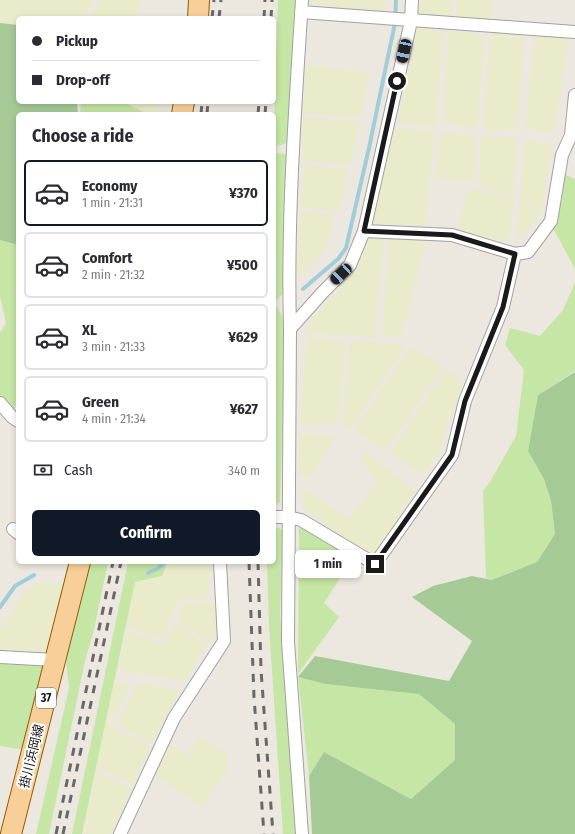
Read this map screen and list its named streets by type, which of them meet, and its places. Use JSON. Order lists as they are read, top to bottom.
{
  "streets": {
    "main road": ["37", "掛川浜岡線"]
  },
  "page": {
    "banner": ["Pickup", "Drop-off"],
    "heading": "Choose a ride",
    "list": [
      {
        "name": "Economy",
        "note": "1 min · 21:31",
        "value": "¥370"
      },
      {
        "name": "Comfort",
        "note": "2 min · 21:32",
        "value": "¥500"
      },
      {
        "name": "XL",
        "note": "3 min · 21:33",
        "value": "¥629"
      },
      {
        "name": "Green",
        "note": "4 min · 21:34",
        "value": "¥627"
      }
    ],
    "pay": ["Cash", "340 m"],
    "buttons": "Confirm",
    "bubble": "1 min"
  }
}
